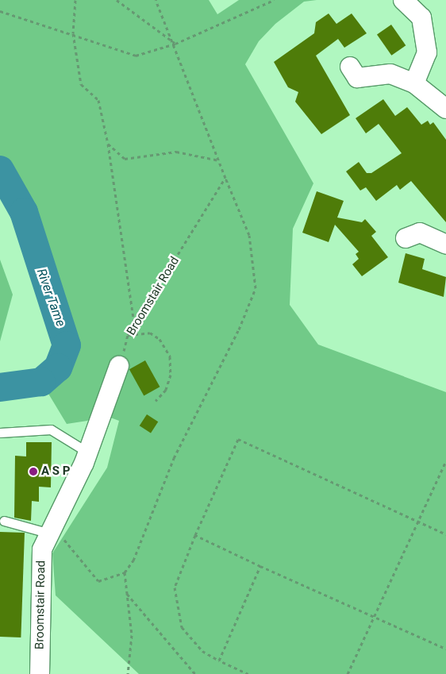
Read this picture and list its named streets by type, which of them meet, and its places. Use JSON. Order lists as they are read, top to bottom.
{
  "streets": {
    "street": ["Broomstair Road"]
  },
  "water": ["River Tame"],
  "places": ["A S P"]
}
